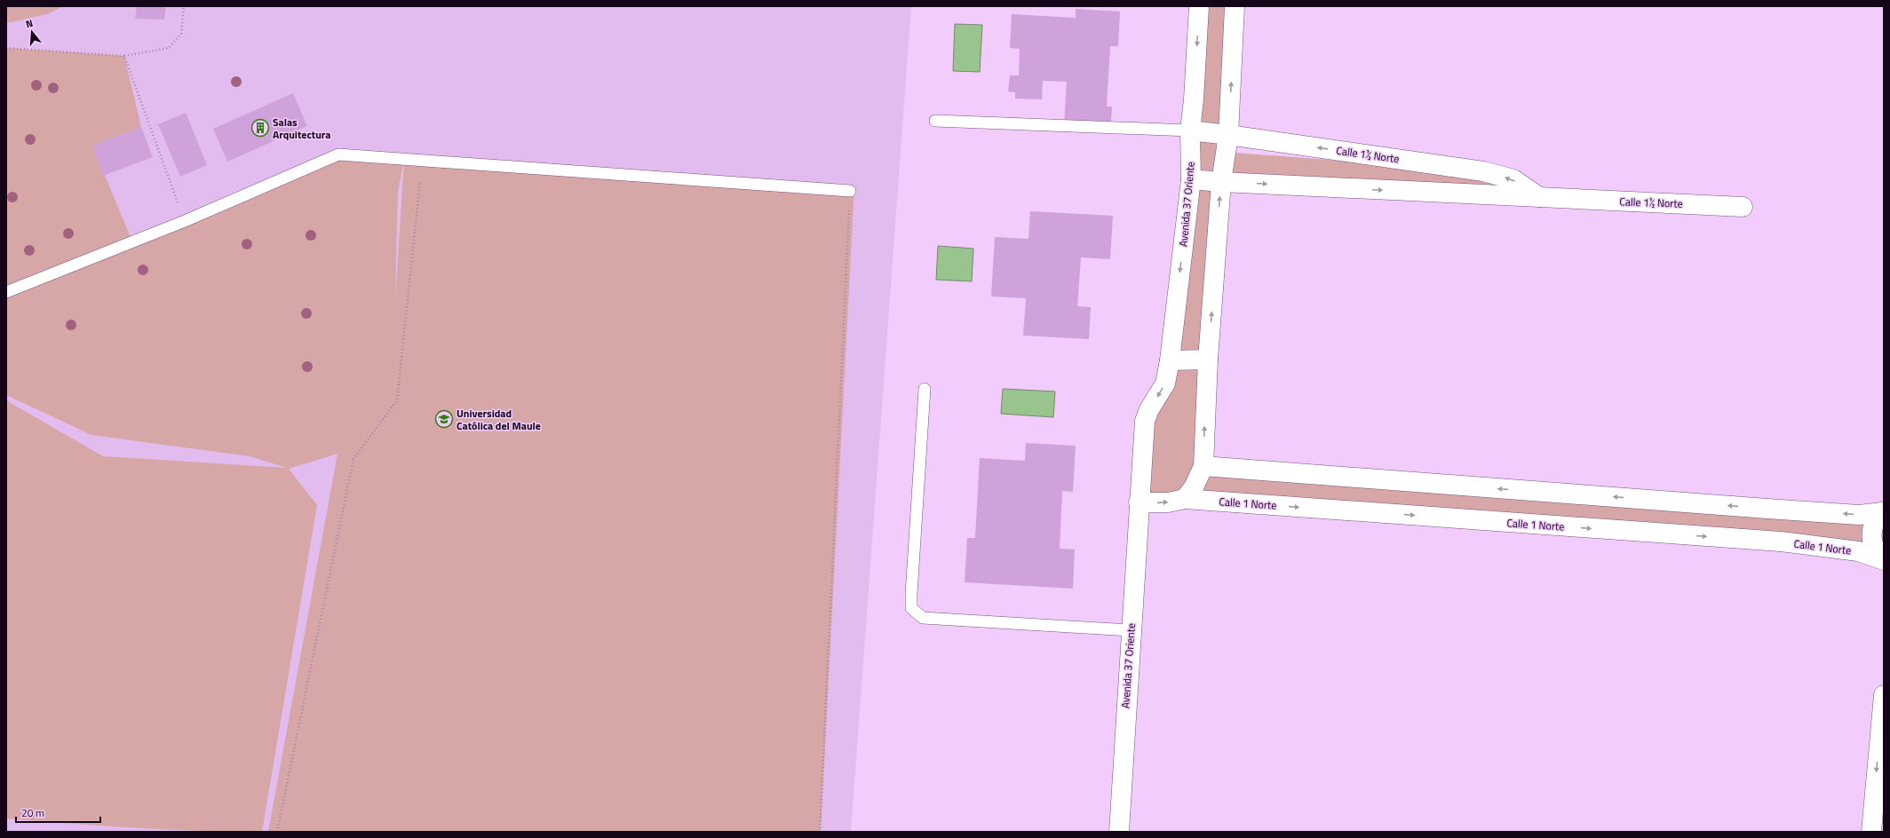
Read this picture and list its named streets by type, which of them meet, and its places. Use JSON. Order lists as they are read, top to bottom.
{
  "streets": {
    "street": ["Calle 1½ Norte", "Avenida 37 Oriente", "Calle 1 Norte"]
  },
  "crossings": [
    ["Calle 1½ Norte", "Avenida 37 Oriente"]
  ],
  "places": {
    "building": ["Salas Arquitectura"],
    "school or university": ["Universidad Católica del Maule"]
  },
  "scale_bar": "20 m",
  "north": "top"
}
